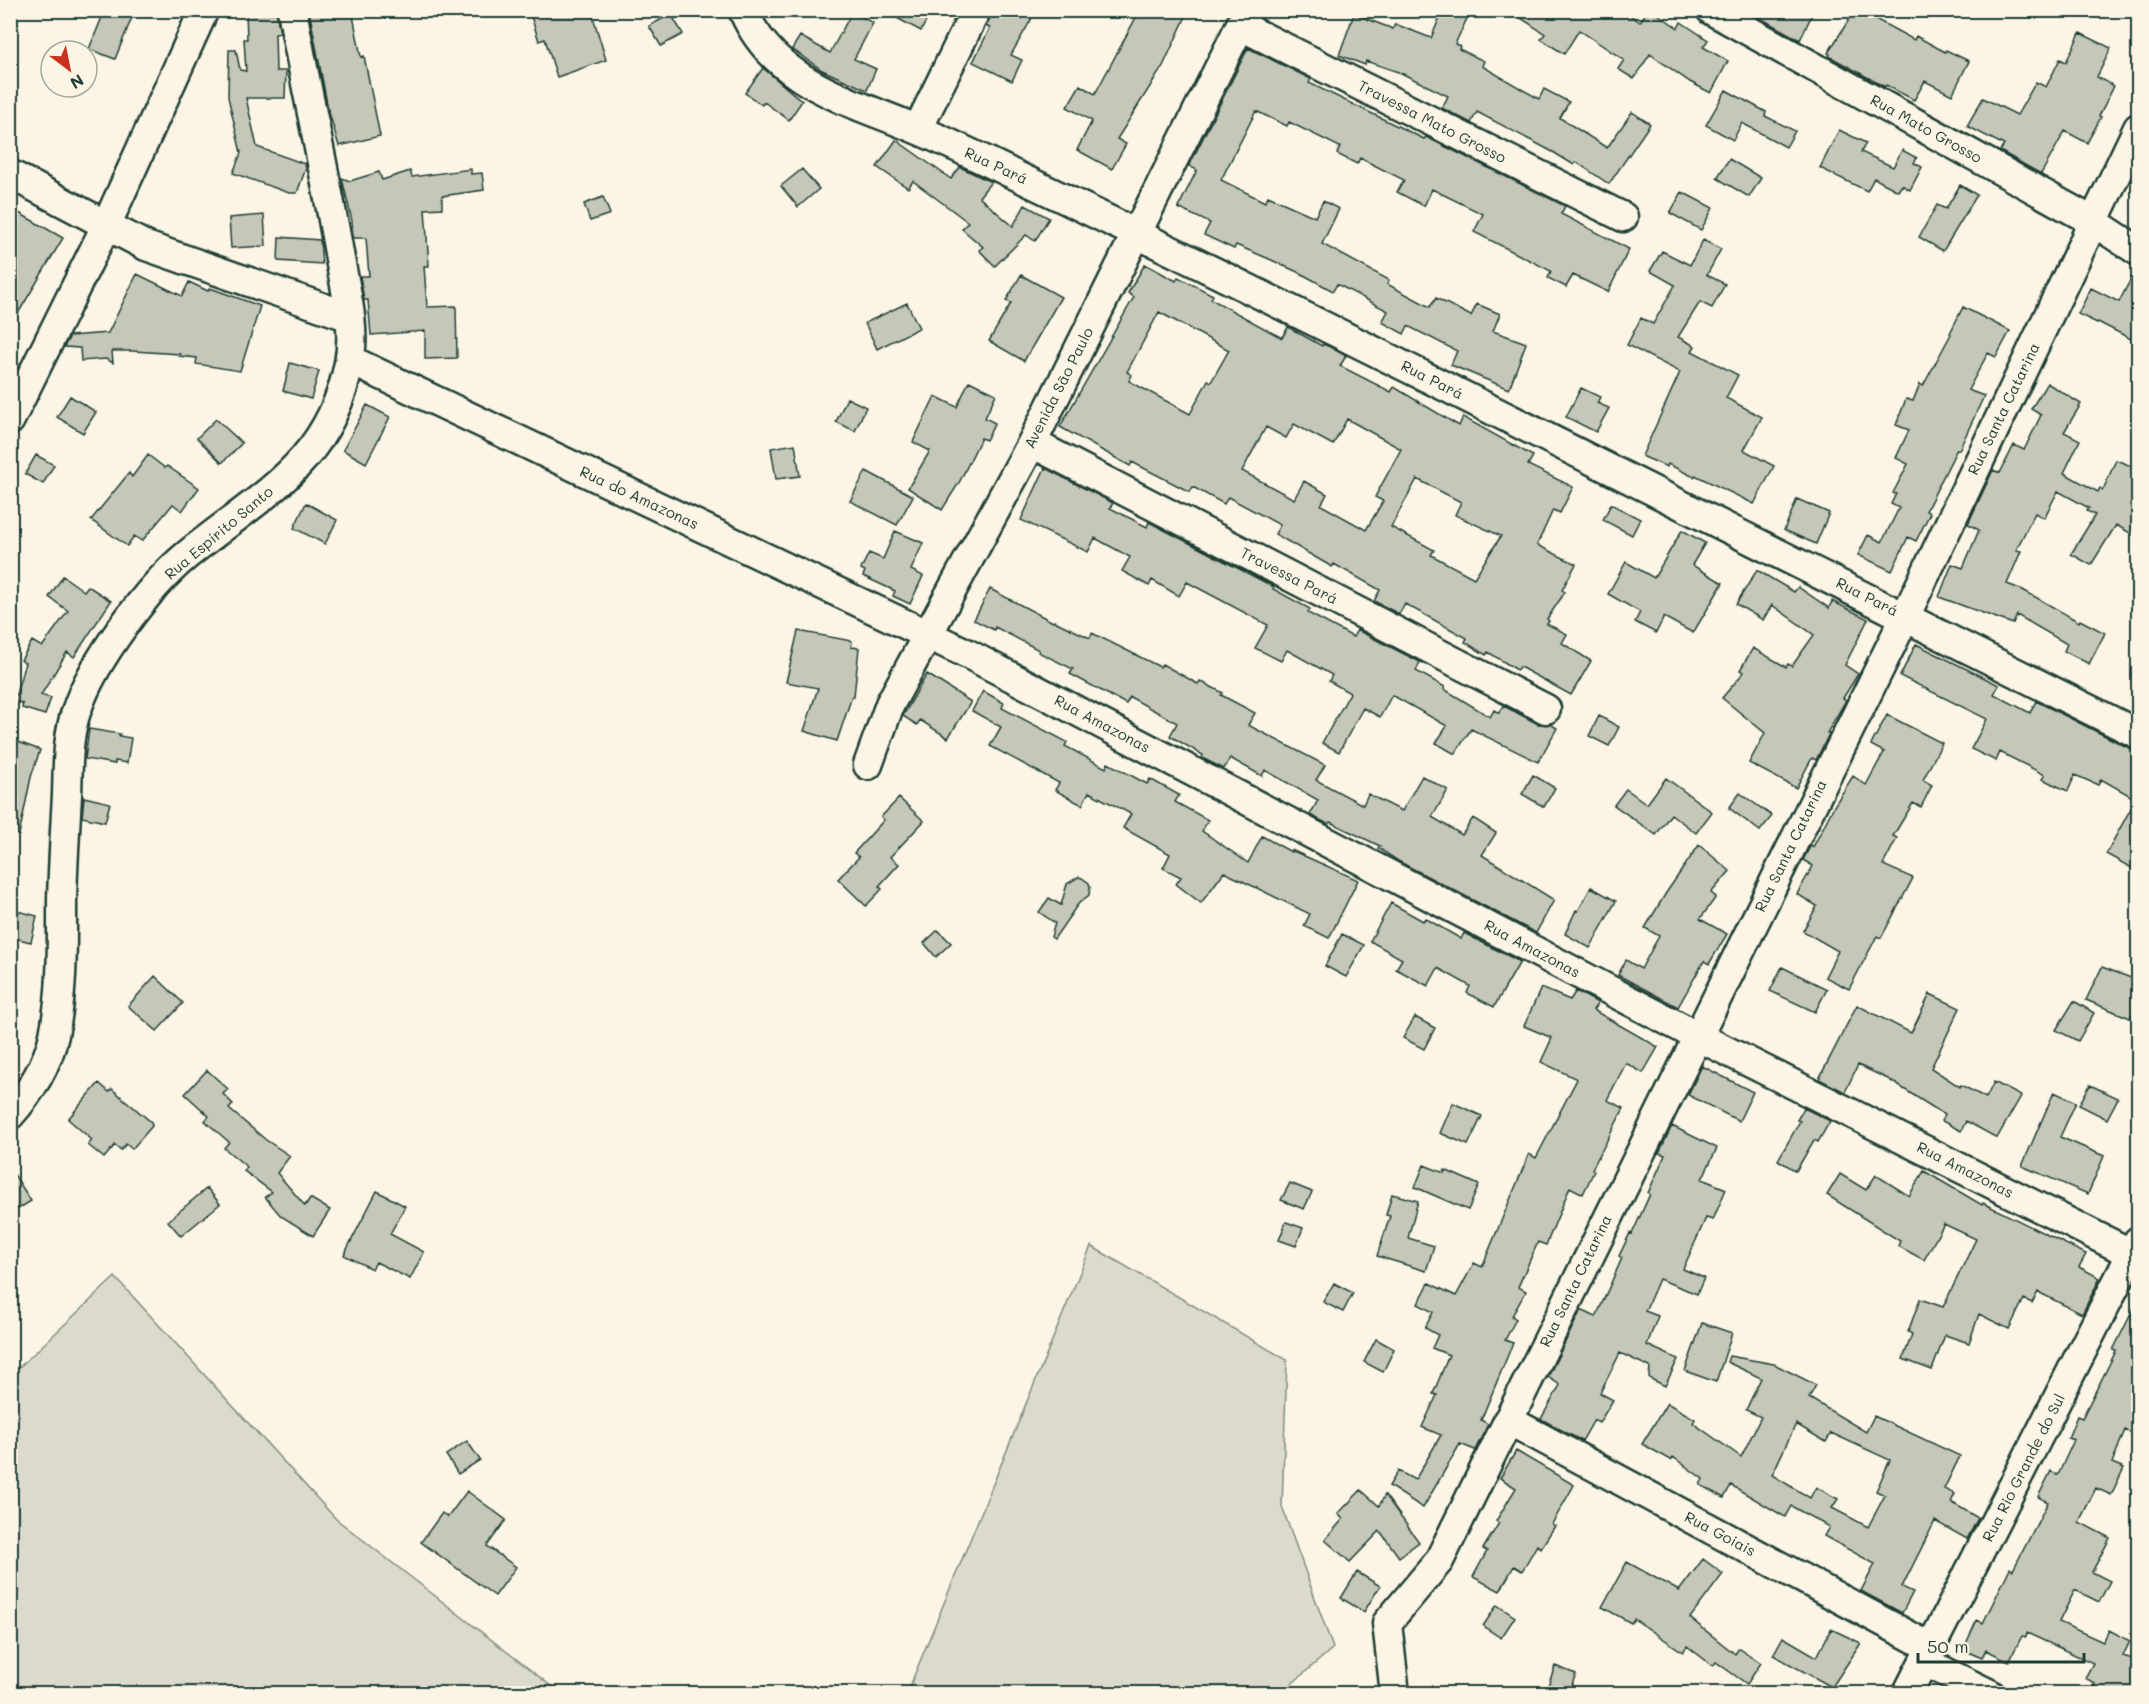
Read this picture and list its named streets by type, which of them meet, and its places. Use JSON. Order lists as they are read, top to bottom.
{
  "streets": {
    "street": [
      "Travessa Mato Grosso",
      "Rua Mato Grosso",
      "Rua Pará",
      "Avenida São Paulo",
      "Rua Santa Catarina",
      "Rua do Amazonas",
      "Rua Espírito Santo",
      "Travessa Pará",
      "Rua Amazonas",
      "Rua Rio Grande do Sul",
      "Rua Goiais"
    ]
  },
  "crossings": [
    ["Travessa Mato Grosso", "Avenida São Paulo"],
    ["Rua Mato Grosso", "Rua Santa Catarina"],
    ["Rua Pará", "Avenida São Paulo"],
    ["Rua Pará", "Rua Santa Catarina"],
    ["Avenida São Paulo", "Rua do Amazonas"],
    ["Avenida São Paulo", "Travessa Pará"],
    ["Avenida São Paulo", "Rua Amazonas"],
    ["Rua Santa Catarina", "Rua Amazonas"],
    ["Rua Santa Catarina", "Rua Goiais"],
    ["Rua do Amazonas", "Rua Espírito Santo"],
    ["Rua do Amazonas", "Rua Amazonas"],
    ["Rua Amazonas", "Rua Rio Grande do Sul"],
    ["Rua Rio Grande do Sul", "Rua Goiais"]
  ],
  "scale_bar": "50 m",
  "north": "bottom right"
}
